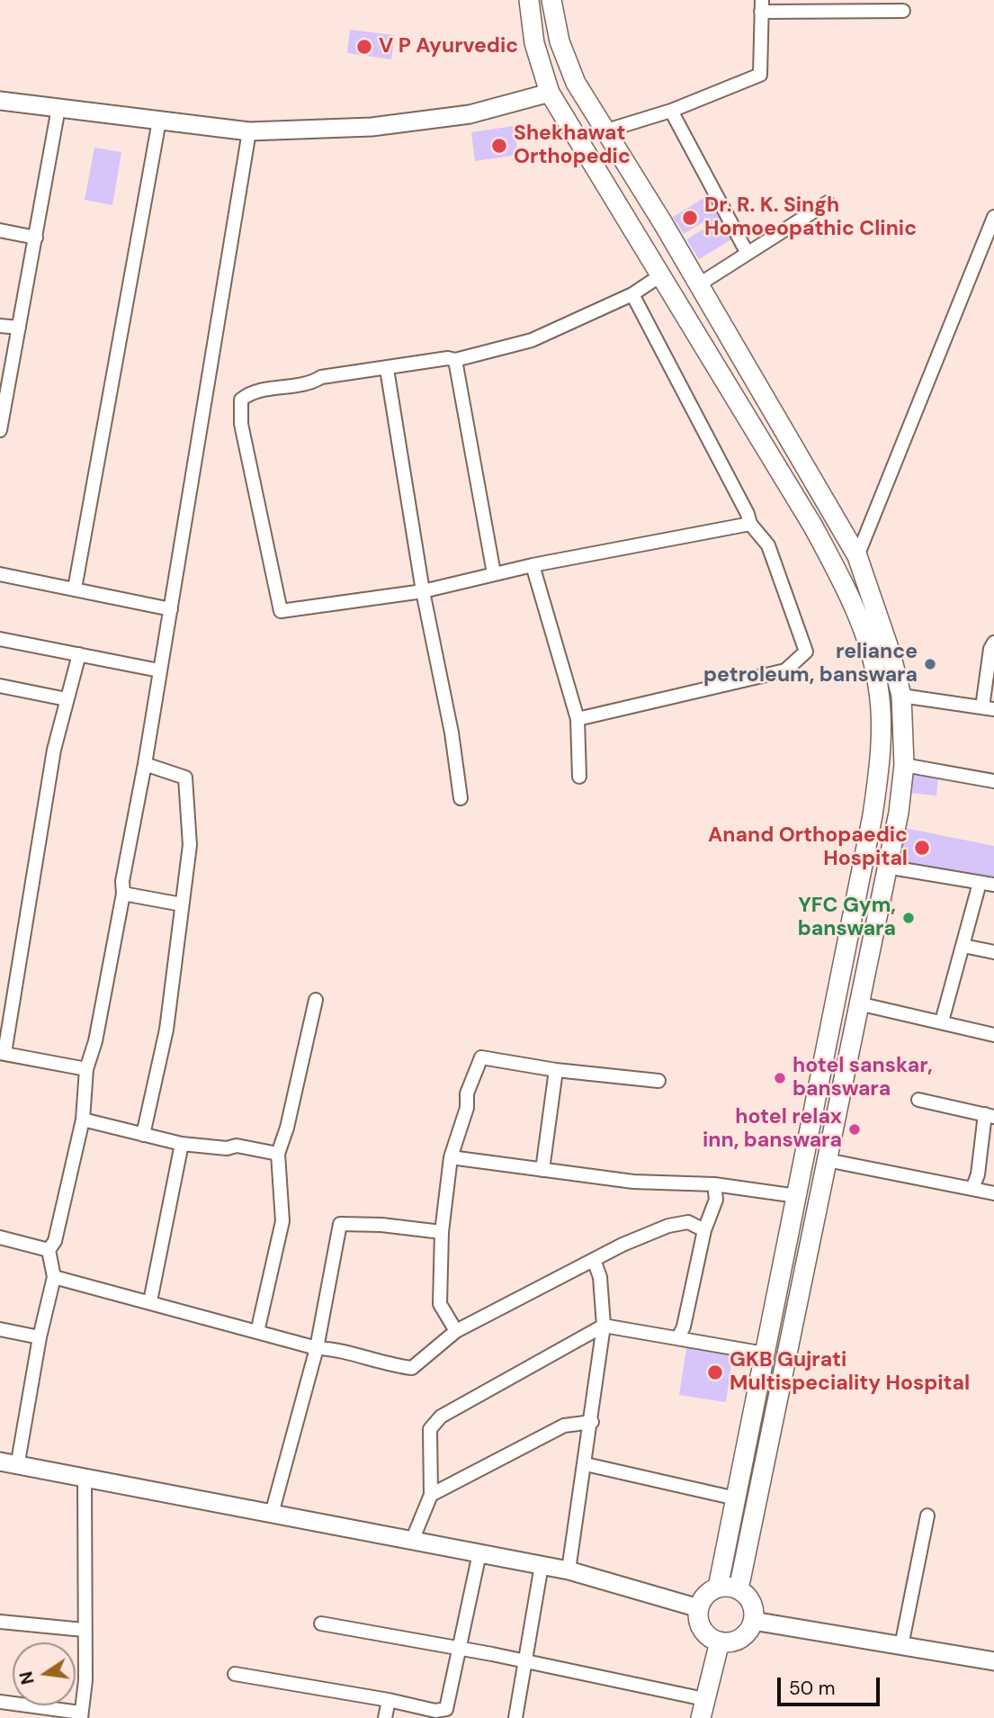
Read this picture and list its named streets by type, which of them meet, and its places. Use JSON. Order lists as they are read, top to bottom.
{
  "places": [
    "V P Ayurvedic",
    "Shekhawat Orthopedic",
    "Dr. R. K. Singh Homoeopathic Clinic",
    "reliance petroleum, banswara",
    "Anand Orthopaedic Hospital",
    "YFC Gym, banswara",
    "hotel sanskar, banswara",
    "hotel relax inn, banswara",
    "GKB Gujrati Multispeciality Hospital"
  ],
  "scale_bar": "50 m",
  "north": "left"
}
